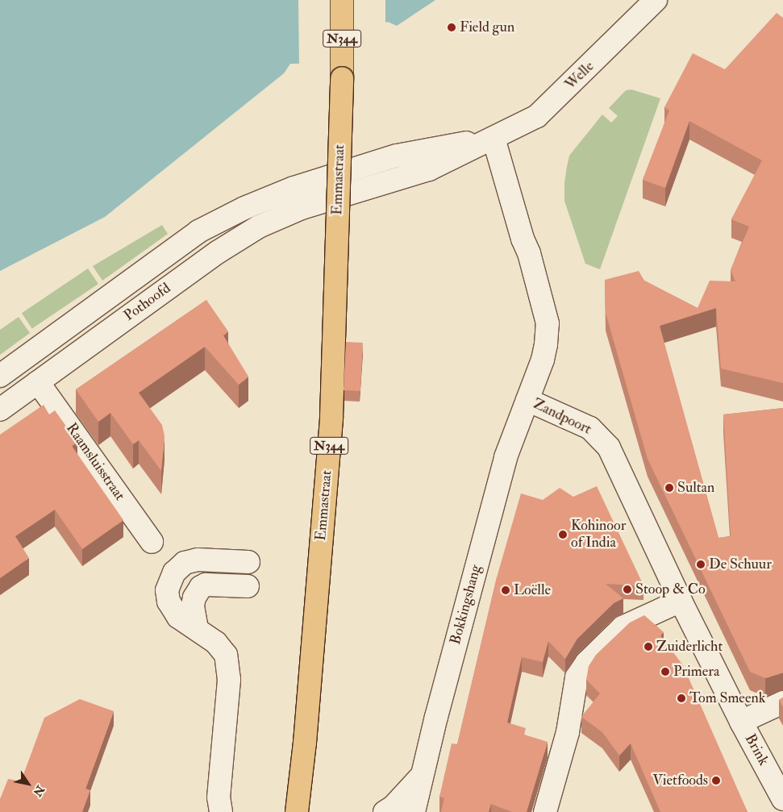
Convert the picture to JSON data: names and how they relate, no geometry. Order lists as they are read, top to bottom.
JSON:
{
  "streets": {
    "main road": ["N344", "Emmastraat"],
    "street": [
      "Welle",
      "Pothoofd",
      "Zandpoort",
      "Raamsluisstraat",
      "Bokkingshang",
      "Brink"
    ]
  },
  "crossings": [
    ["Welle", "Pothoofd"],
    ["Welle", "Zandpoort"],
    ["Pothoofd", "Raamsluisstraat"],
    ["Zandpoort", "Bokkingshang"],
    ["Zandpoort", "Brink"]
  ],
  "places": [
    "Field gun",
    "Sultan",
    "Kohinoor of India",
    "De Schuur",
    "Stoop & Co",
    "Loëlle",
    "Zuiderlicht",
    "Primera",
    "Tom Smeenk",
    "Vietfoods"
  ],
  "north": "bottom right"
}
